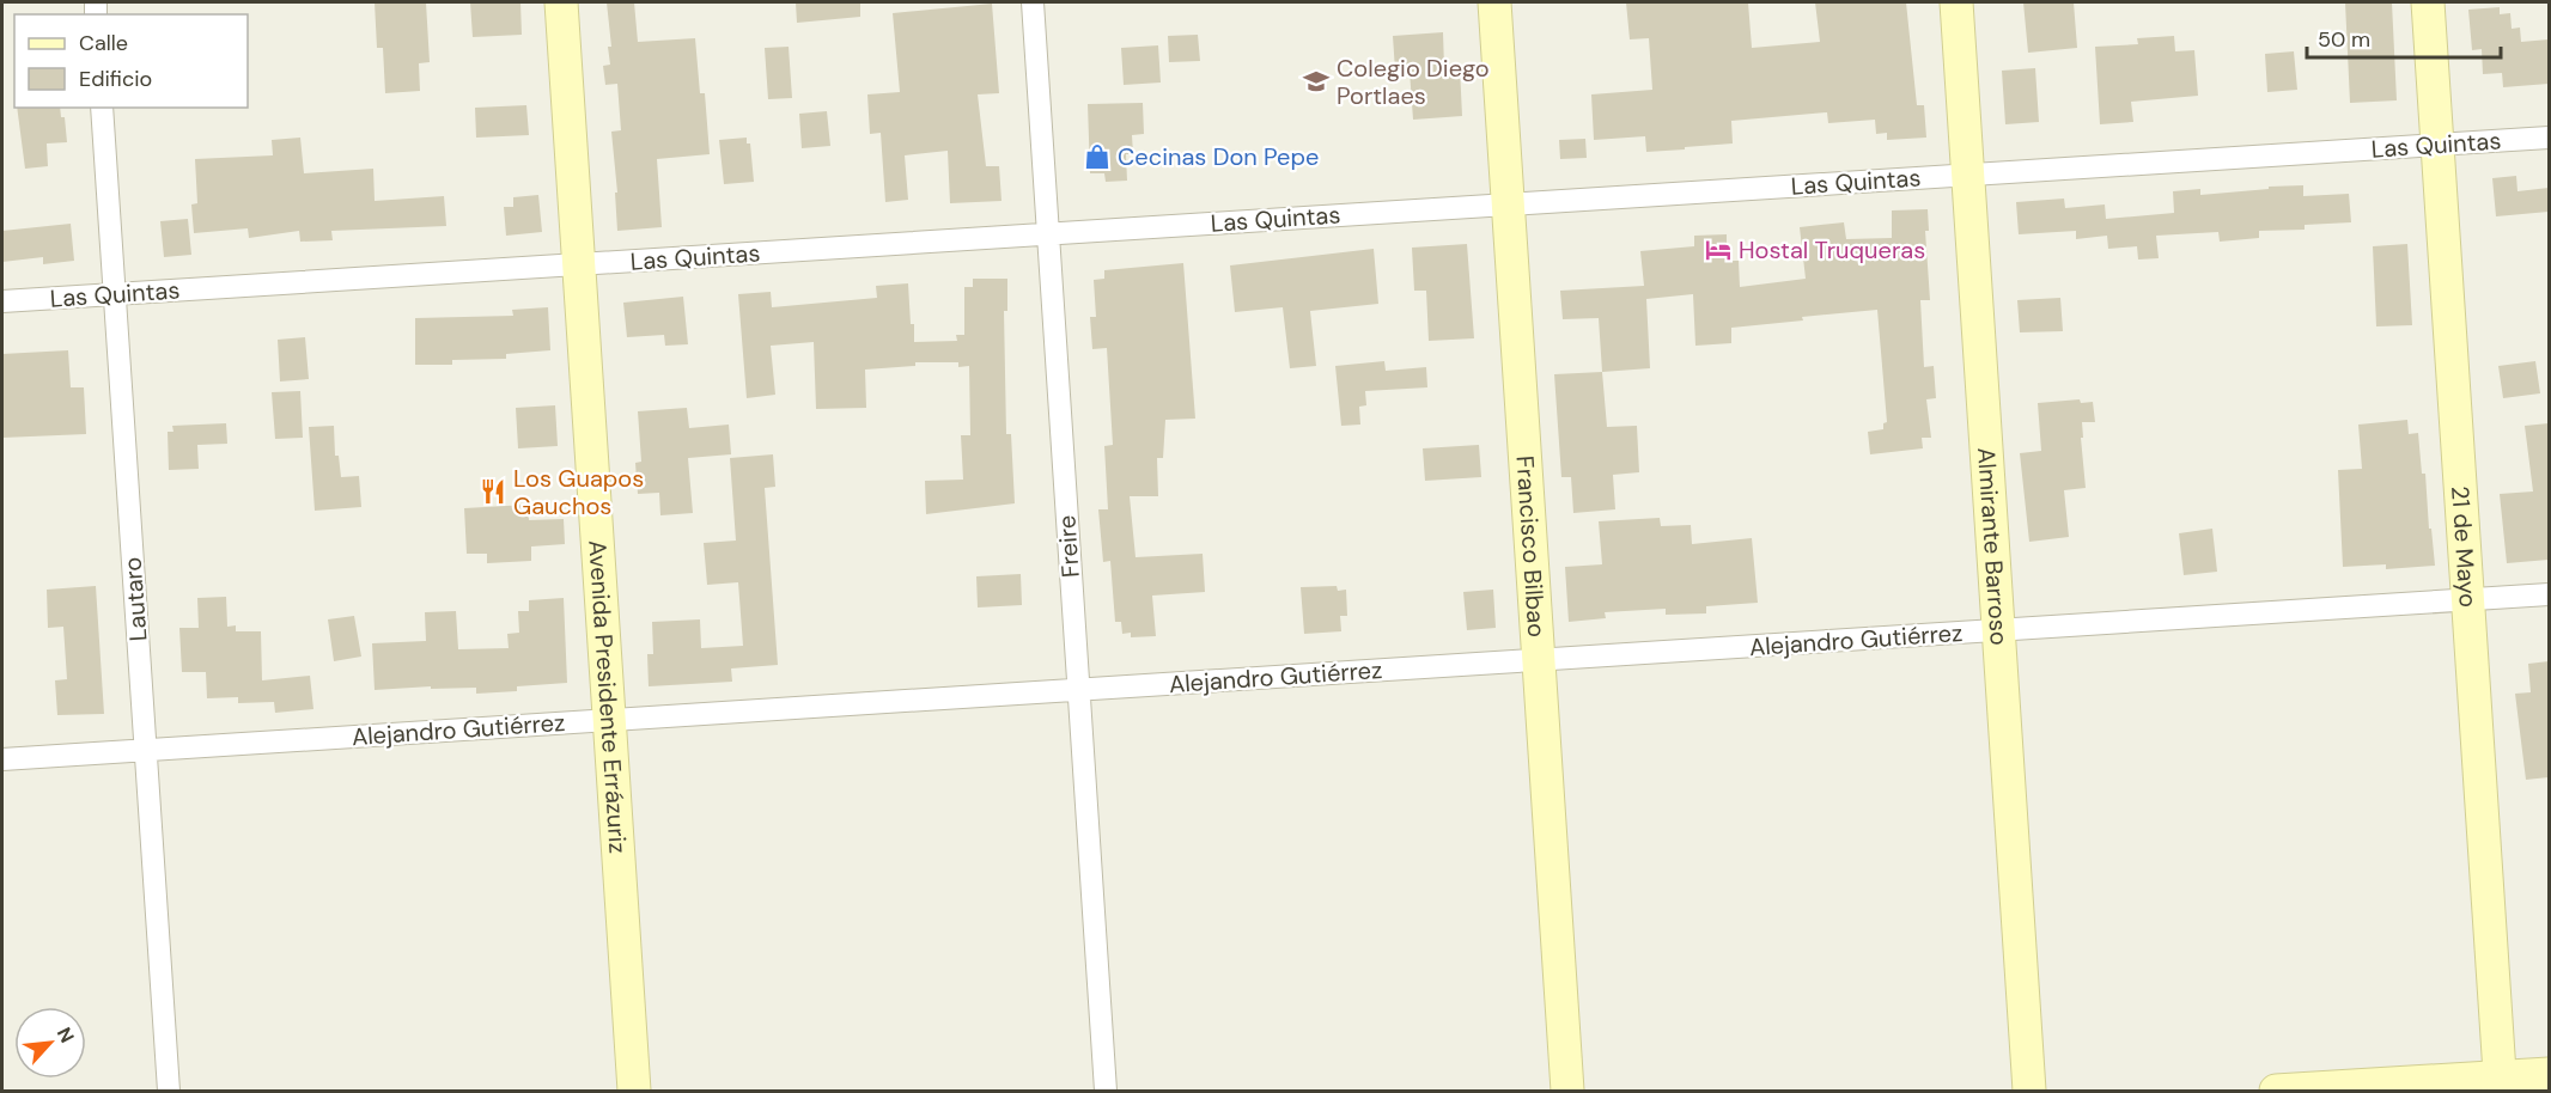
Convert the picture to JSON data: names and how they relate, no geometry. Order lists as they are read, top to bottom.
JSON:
{
  "streets": {
    "street": [
      "Las Quintas",
      "Freire",
      "Francisco Bilbao",
      "Almirante Barroso",
      "21 de Mayo",
      "Lautaro",
      "Alejandro Gutiérrez",
      "Avenida Presidente Errázuriz"
    ]
  },
  "crossings": [
    ["Las Quintas", "Freire"],
    ["Las Quintas", "Francisco Bilbao"],
    ["Las Quintas", "Almirante Barroso"],
    ["Las Quintas", "21 de Mayo"],
    ["Las Quintas", "Lautaro"],
    ["Las Quintas", "Avenida Presidente Errázuriz"],
    ["Freire", "Alejandro Gutiérrez"],
    ["Francisco Bilbao", "Alejandro Gutiérrez"],
    ["Almirante Barroso", "Alejandro Gutiérrez"],
    ["21 de Mayo", "Alejandro Gutiérrez"],
    ["Lautaro", "Alejandro Gutiérrez"],
    ["Alejandro Gutiérrez", "Avenida Presidente Errázuriz"]
  ],
  "places": {
    "school or university": ["Colegio Diego Portlaes"],
    "shop": ["Cecinas Don Pepe"],
    "hotel": ["Hostal Truqueras"],
    "restaurant": ["Los Guapos Gauchos"]
  },
  "legend": ["Calle", "Edificio"],
  "scale_bar": "50 m",
  "north": "top right"
}
